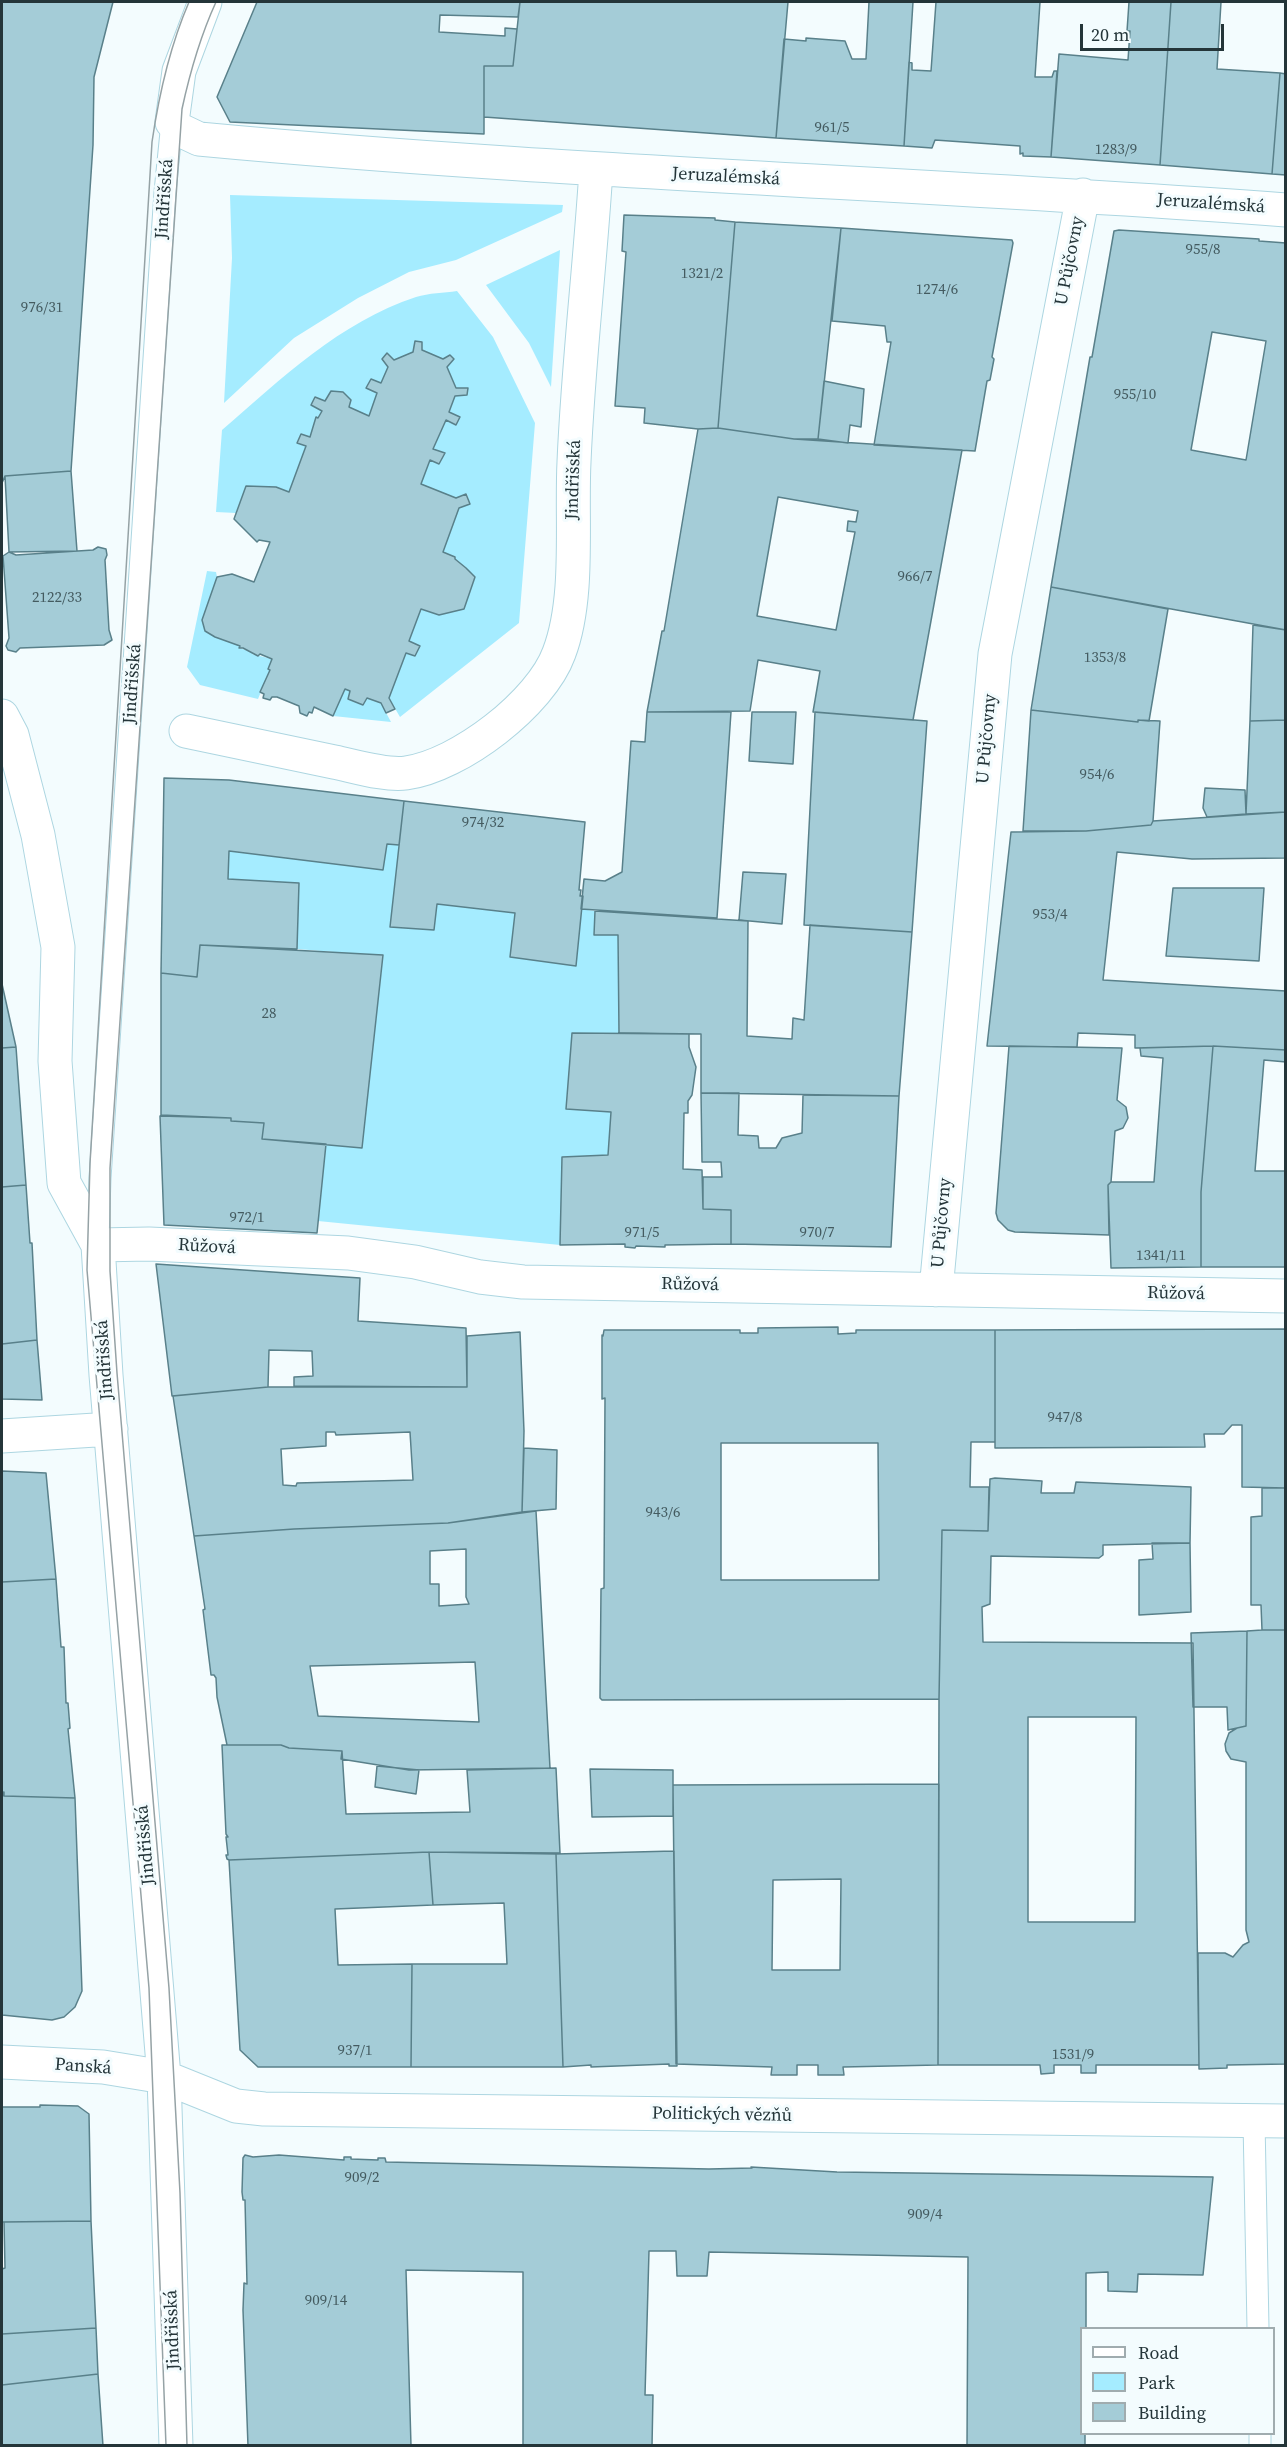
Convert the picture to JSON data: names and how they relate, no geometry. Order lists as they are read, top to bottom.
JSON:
{
  "streets": {
    "street": [
      "Jeruzalémská",
      "Jindřišská",
      "U Půjčovny",
      "Růžová",
      "Panská",
      "Politických vězňů"
    ]
  },
  "crossings": [
    ["Jeruzalémská", "Jindřišská"],
    ["Jeruzalémská", "U Půjčovny"],
    ["Jindřišská", "Růžová"],
    ["Jindřišská", "Panská"],
    ["Jindřišská", "Politických vězňů"],
    ["U Půjčovny", "Růžová"],
    ["Panská", "Politických vězňů"]
  ],
  "house_numbers": [
    "961/5",
    "1283/9",
    "955/8",
    "1321/2",
    "1274/6",
    "976/31",
    "955/10",
    "966/7",
    "2122/33",
    "1353/8",
    "954/6",
    "974/32",
    "953/4",
    "28",
    "972/1",
    "971/5",
    "970/7",
    "1341/11",
    "947/8",
    "943/6",
    "937/1",
    "1531/9",
    "909/2",
    "909/4",
    "909/14"
  ],
  "legend": ["Road", "Park", "Building"],
  "scale_bar": "20 m"
}
